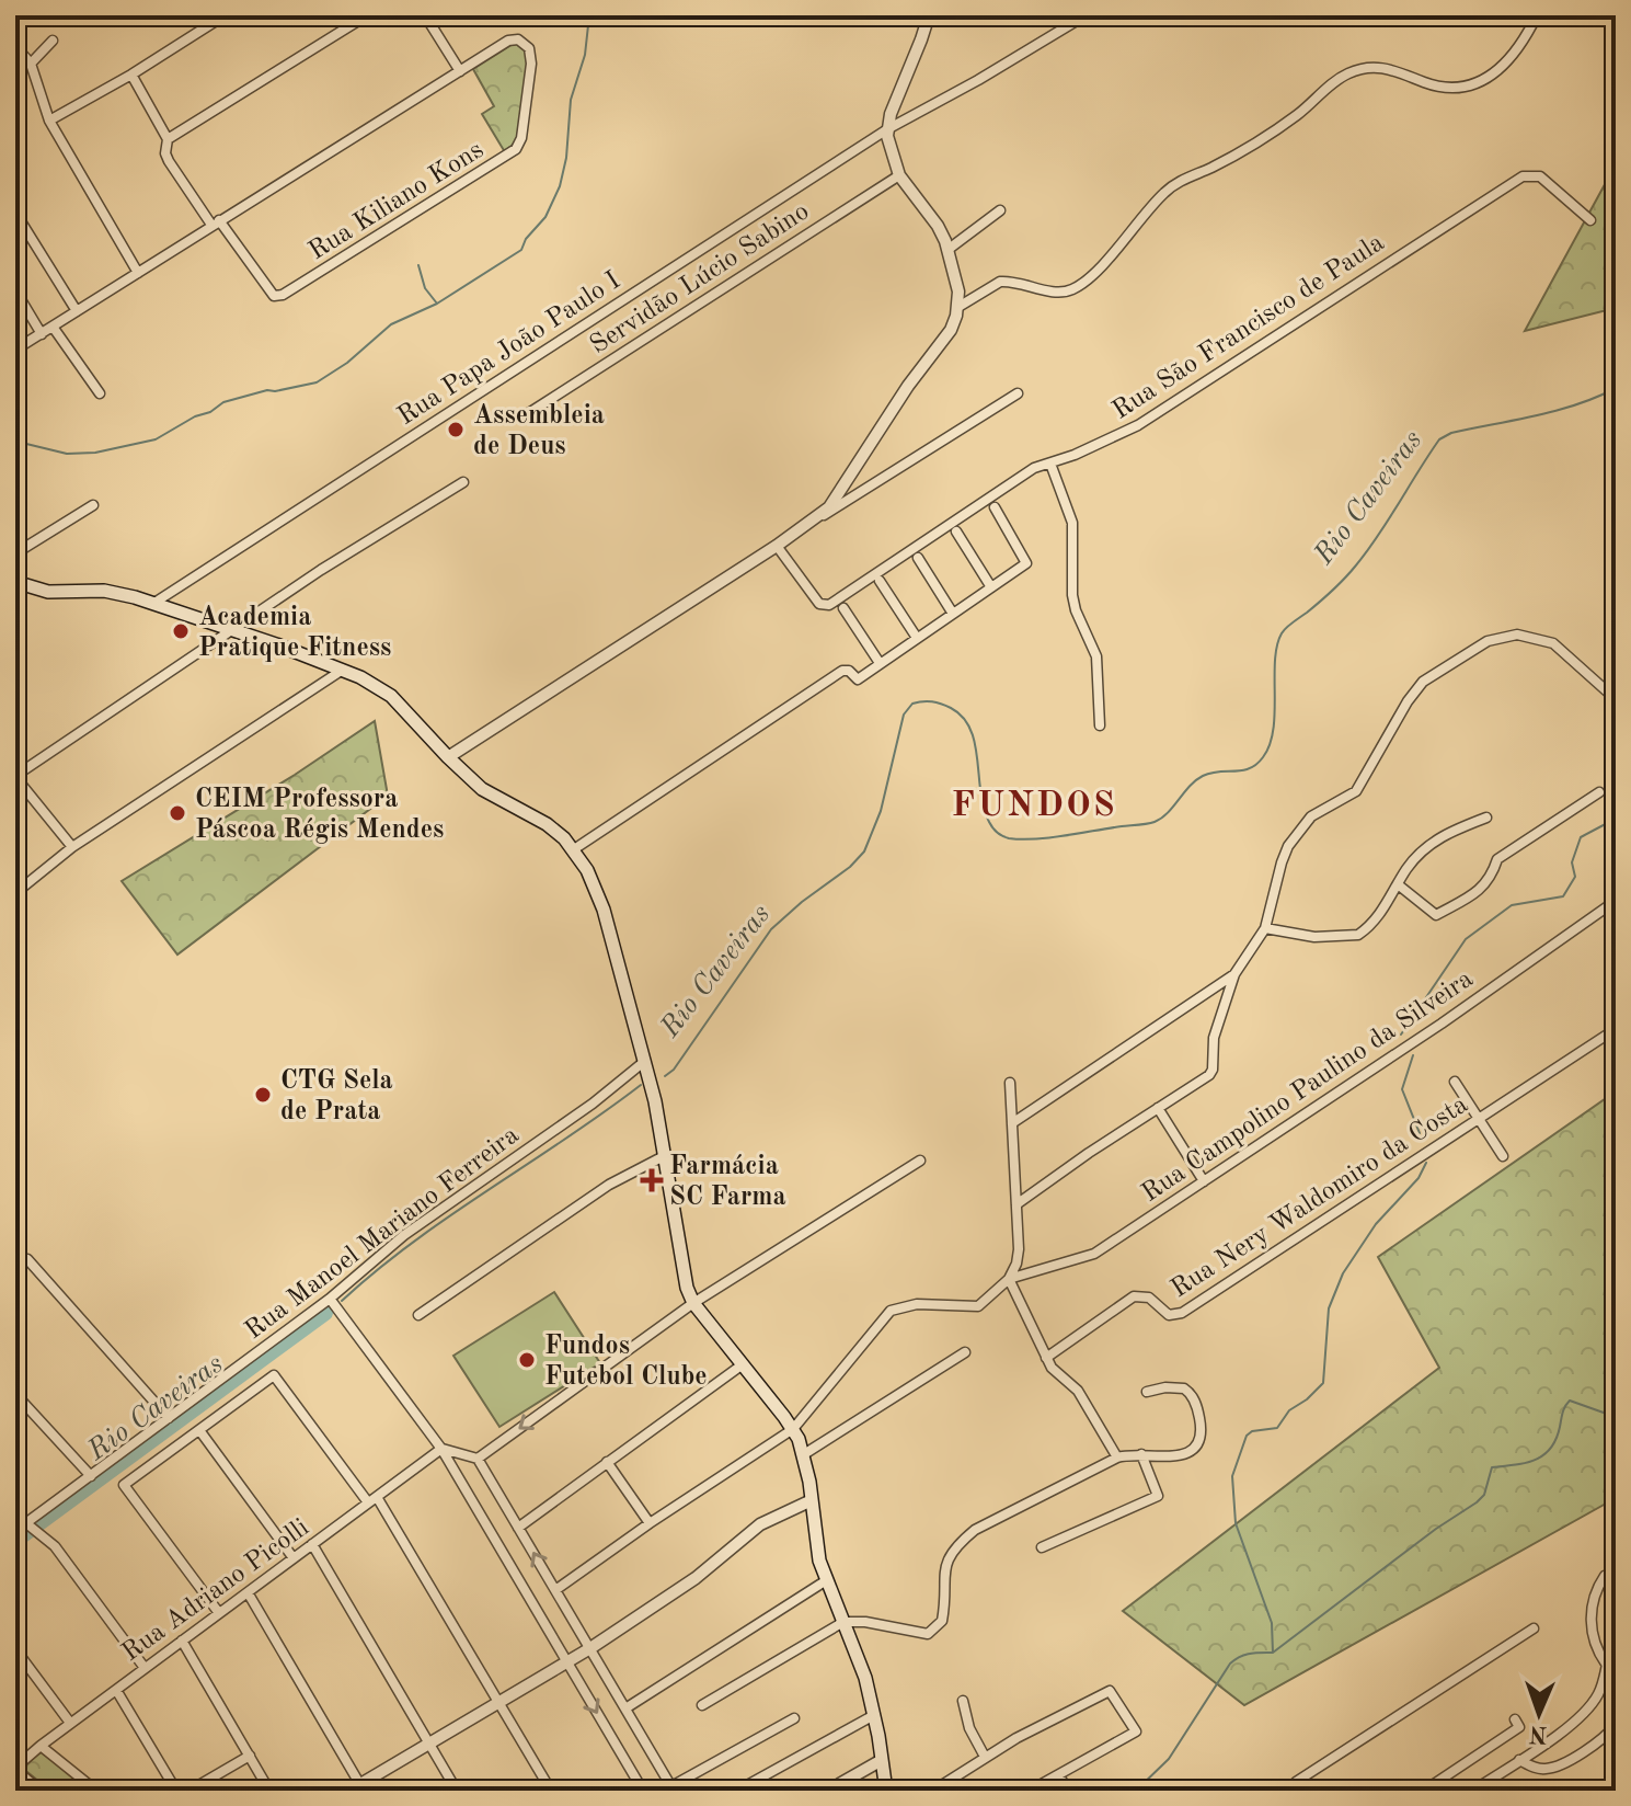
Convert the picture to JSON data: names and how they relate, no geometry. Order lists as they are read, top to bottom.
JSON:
{
  "streets": {
    "street": [
      "Rua Kiliano Kons",
      "Servidão Lúcio Sabino",
      "Rua São Francisco de Paula",
      "Rua Papa João Paulo I",
      "Rua Campolino Paulino da Silveira",
      "Rua Nery Waldomiro da Costa",
      "Rua Manoel Mariano Ferreira",
      "Rua Adriano Picolli"
    ]
  },
  "districts": ["FUNDOS"],
  "water": ["Rio Caveiras"],
  "places": {
    "other": [
      "Assembleia de Deus",
      "Academia Pratique Fitness",
      "CEIM Professora Páscoa Régis Mendes",
      "CTG Sela de Prata",
      "Fundos Futebol Clube"
    ],
    "health": ["Farmácia SC Farma"]
  },
  "north": "bottom"
}
